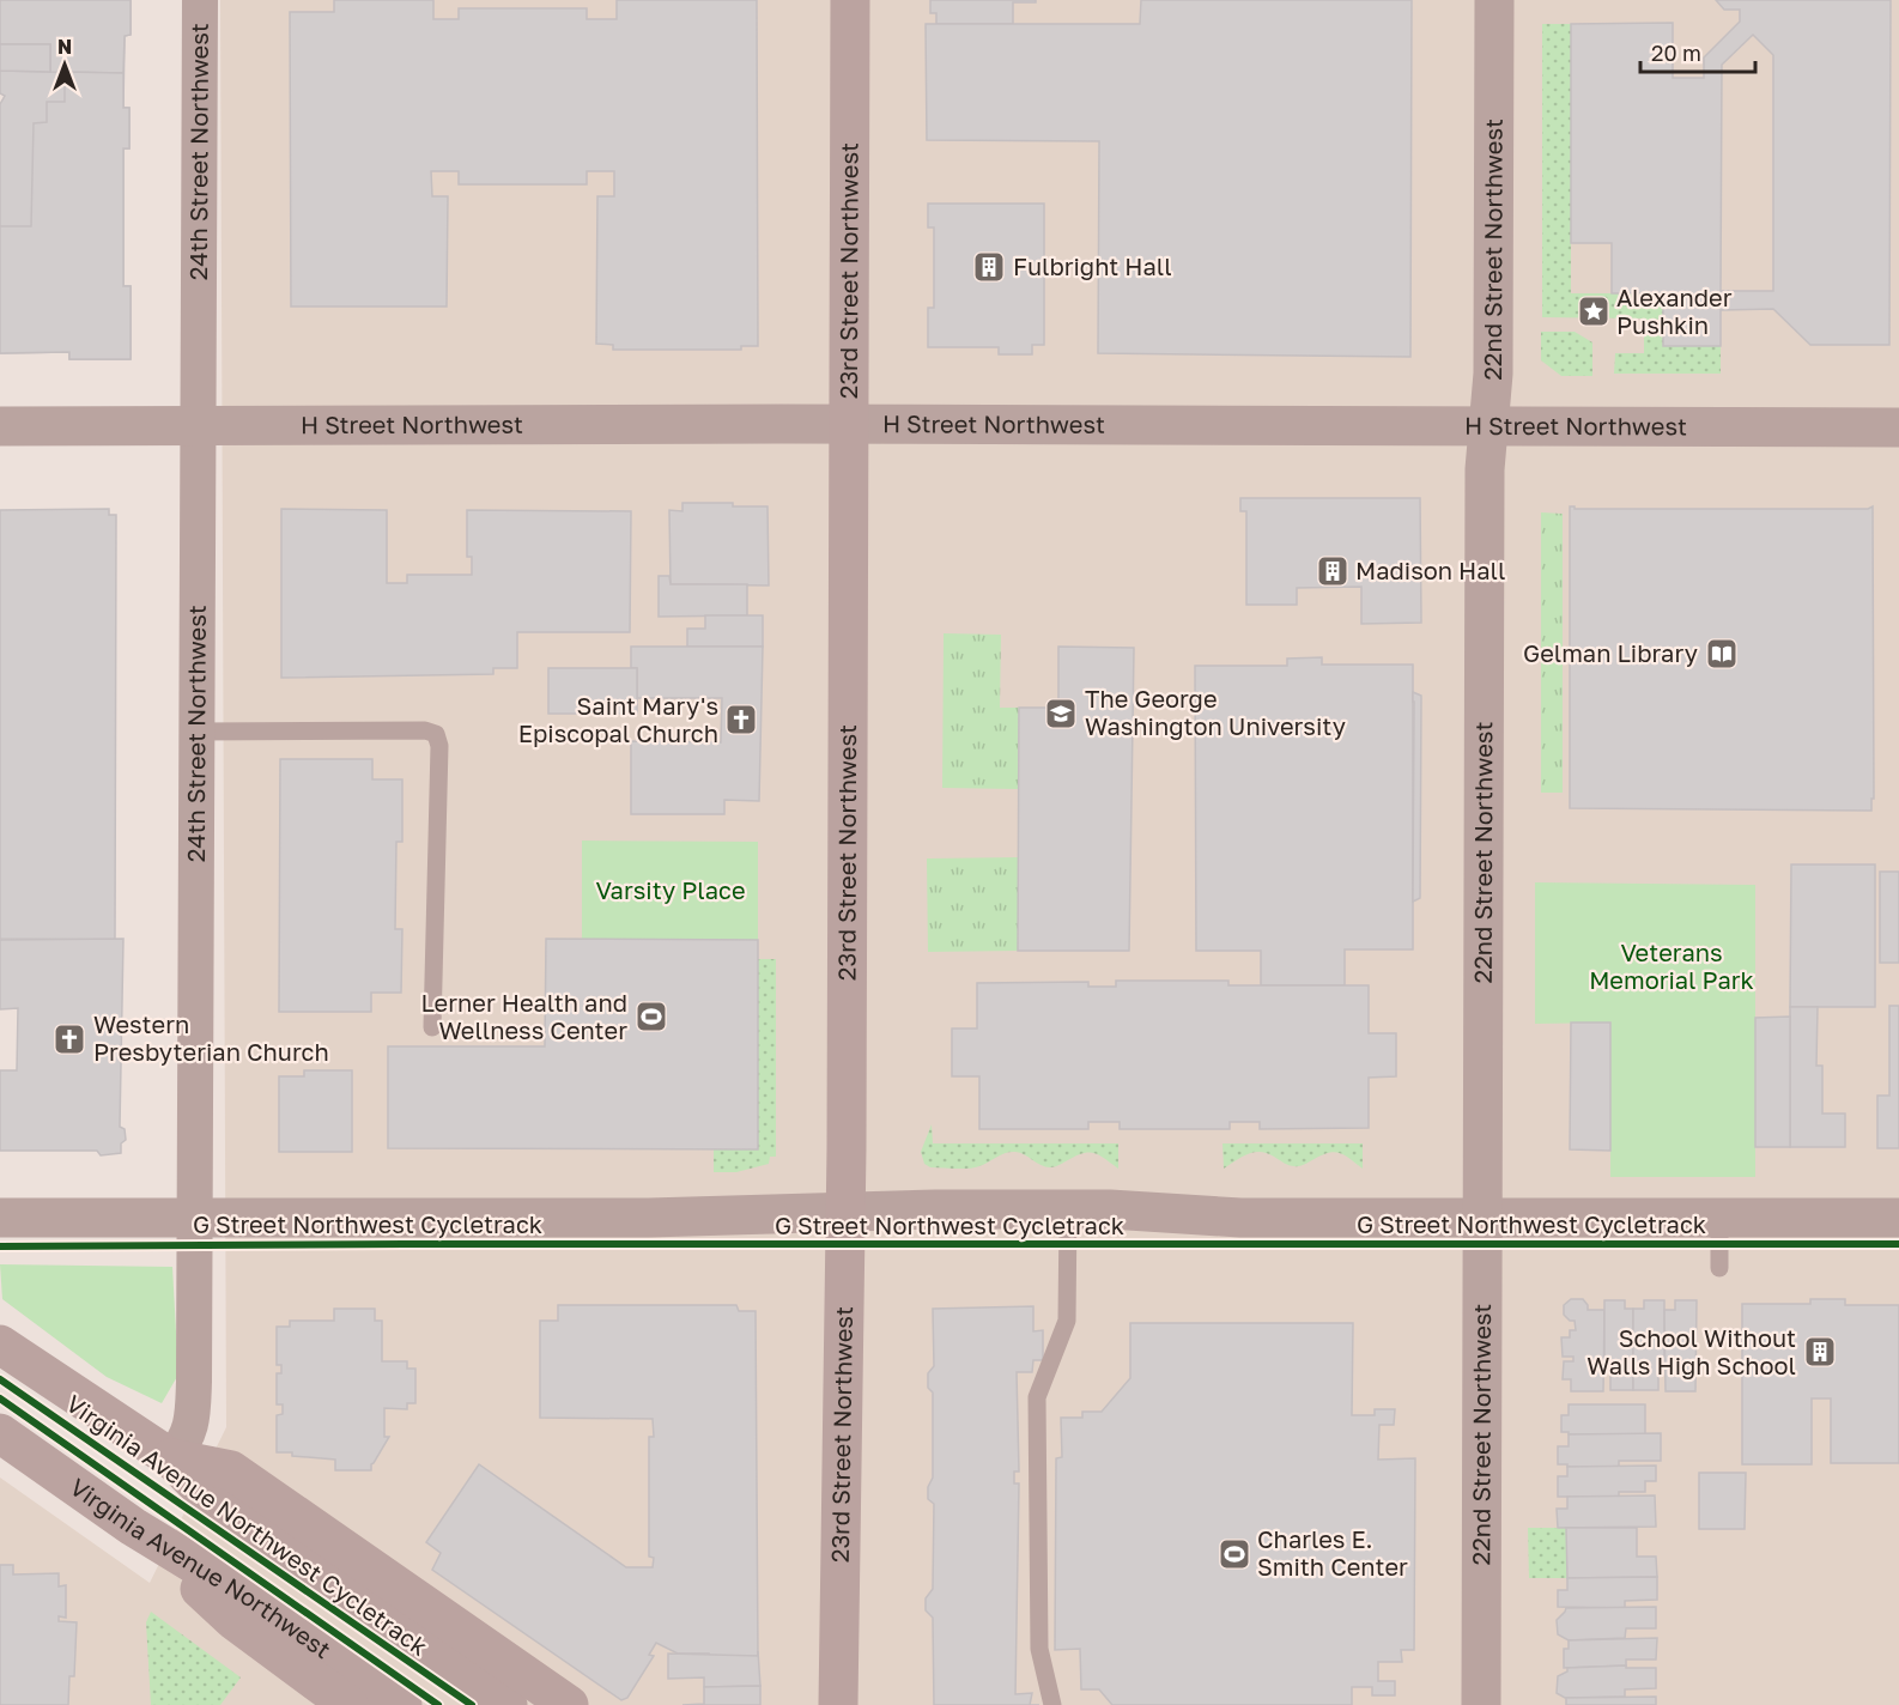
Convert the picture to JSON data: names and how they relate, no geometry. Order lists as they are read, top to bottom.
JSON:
{
  "streets": {
    "main road": ["23rd Street Northwest", "Virginia Avenue Northwest"],
    "street": ["24th Street Northwest", "22nd Street Northwest", "H Street Northwest"],
    "cycle path": ["G Street Northwest Cycletrack", "Virginia Avenue Northwest Cycletrack"]
  },
  "crossings": [
    ["24th Street Northwest", "H Street Northwest"],
    ["22nd Street Northwest", "H Street Northwest"],
    ["23rd Street Northwest", "H Street Northwest"]
  ],
  "parks": ["Varsity Place", "Veterans Memorial Park"],
  "places": {
    "building": ["Fulbright Hall", "Madison Hall", "School Without Walls High School"],
    "place": ["Alexander Pushkin"],
    "library": ["Gelman Library"],
    "school or university": ["The George Washington University"],
    "church": ["Saint Mary's Episcopal Church", "Western Presbyterian Church"],
    "sports": ["Lerner Health and Wellness Center", "Charles E. Smith Center"]
  },
  "scale_bar": "20 m",
  "north": "top"
}
